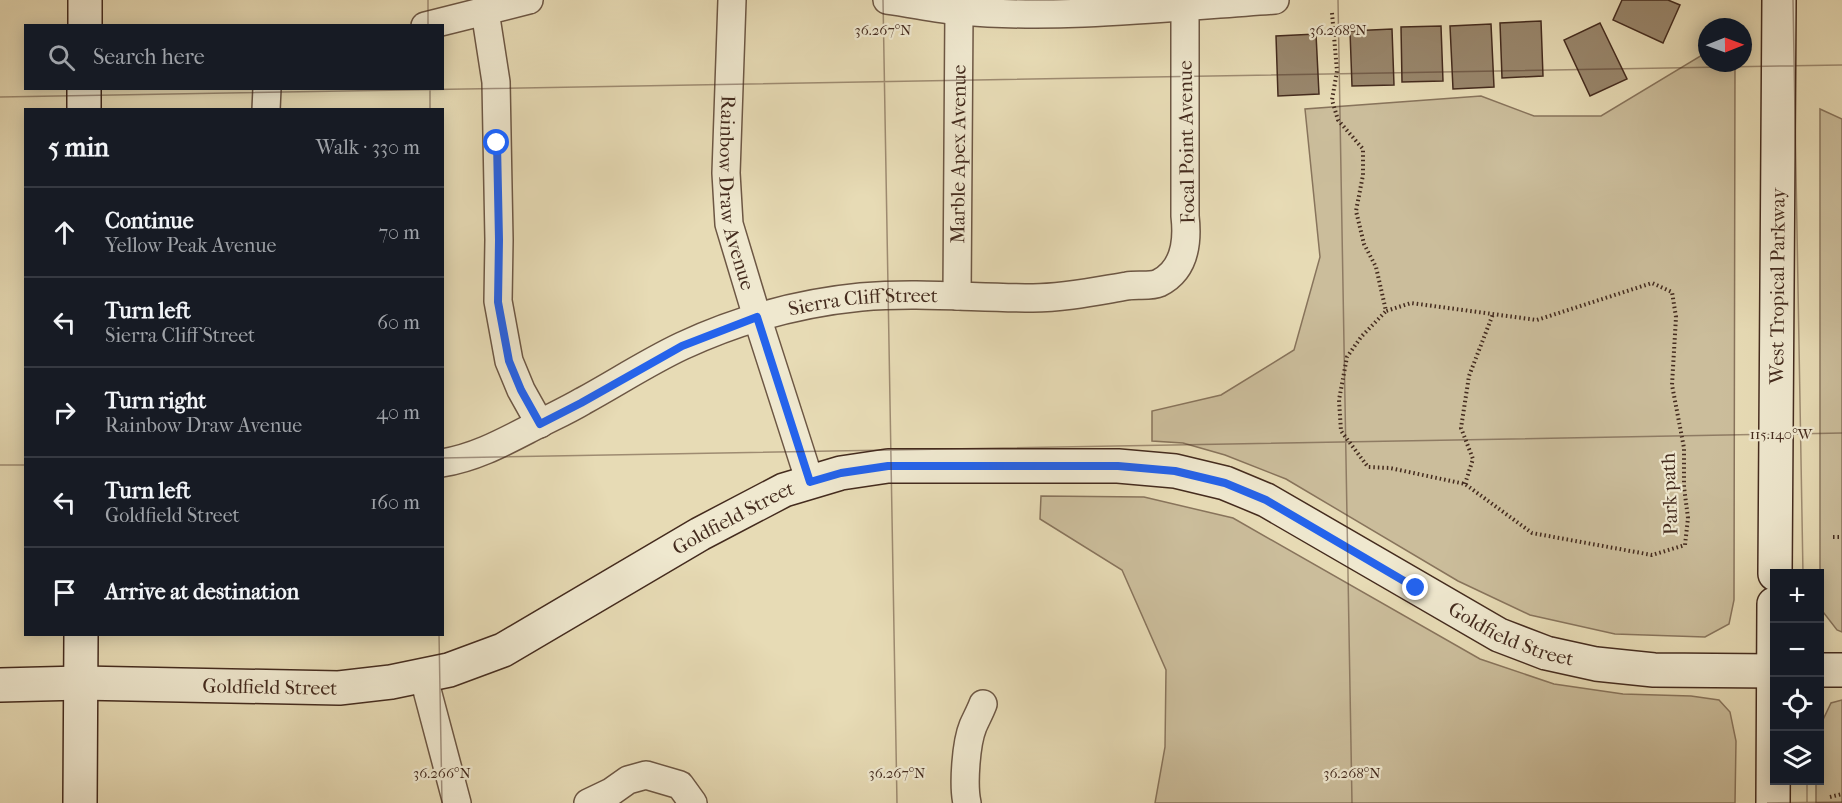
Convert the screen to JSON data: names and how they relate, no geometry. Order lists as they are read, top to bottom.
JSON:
{
  "streets": {
    "street": [
      "Focal Point Avenue",
      "Marble Apex Avenue",
      "Rainbow Draw Avenue",
      "West Tropical Parkway",
      "Sierra Cliff Street",
      "Goldfield Street"
    ],
    "path": ["Park path"]
  },
  "crossings": [
    ["Focal Point Avenue", "Sierra Cliff Street"],
    ["Marble Apex Avenue", "Sierra Cliff Street"],
    ["Rainbow Draw Avenue", "Sierra Cliff Street"],
    ["Rainbow Draw Avenue", "Goldfield Street"]
  ],
  "north": "right",
  "page": {
    "search": "Search here",
    "heading": ["5 min", "Walk · 330 m"],
    "list": [
      ["Continue", "Yellow Peak Avenue", "70 m"],
      ["Turn left", "Sierra Cliff Street", "60 m"],
      ["Turn right", "Rainbow Draw Avenue", "40 m"],
      ["Turn left", "Goldfield Street", "160 m"],
      "Arrive at destination"
    ],
    "map_buttons": ["+", "−"]
  },
  "coordinates": [
    "36.267°N",
    "36.268°N",
    "115.140°W",
    "36.266°N"
  ]
}
